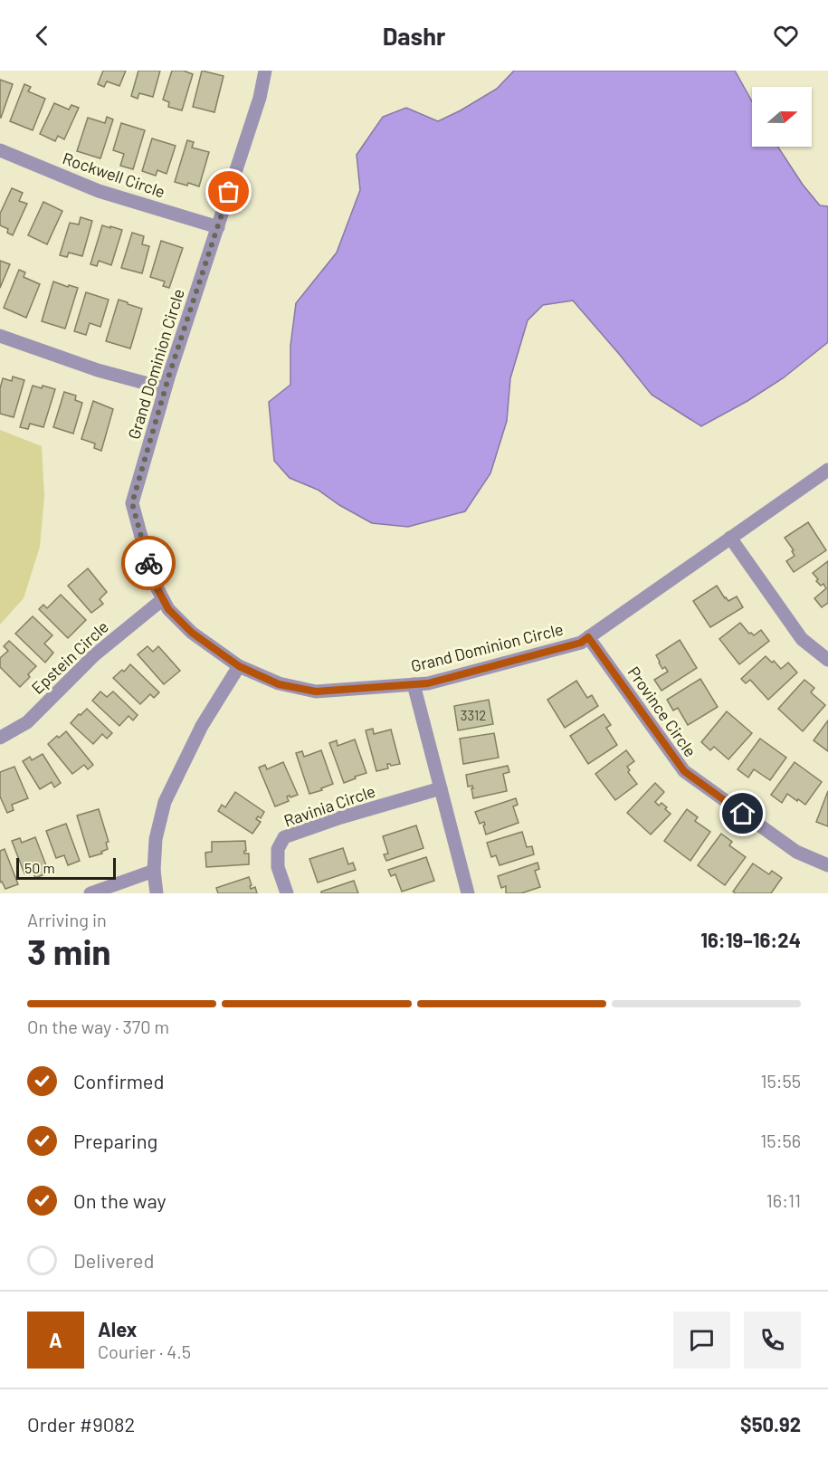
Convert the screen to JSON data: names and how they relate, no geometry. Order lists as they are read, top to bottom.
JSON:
{
  "streets": {
    "street": [
      "Rockwell Circle",
      "Grand Dominion Circle",
      "Epstein Circle",
      "Province Circle",
      "Ravinia Circle"
    ]
  },
  "crossings": [
    ["Rockwell Circle", "Grand Dominion Circle"],
    ["Grand Dominion Circle", "Epstein Circle"],
    ["Grand Dominion Circle", "Province Circle"]
  ],
  "house_numbers": ["3312"],
  "scale_bar": "50 m",
  "north": "right",
  "page": {
    "header": "Dashr",
    "scale": "50 m",
    "heading": ["3 min", "Arriving in", "16:19–16:24"],
    "panel": [
      "Alex",
      "Courier · 4.5",
      "Order #9082",
      "$50.92"
    ],
    "bar": "On the way · 370 m",
    "list": [
      ["Confirmed", "15:55"],
      ["Preparing", "15:56"],
      ["On the way", "16:11"],
      "Delivered"
    ],
    "round": "A"
  }
}
